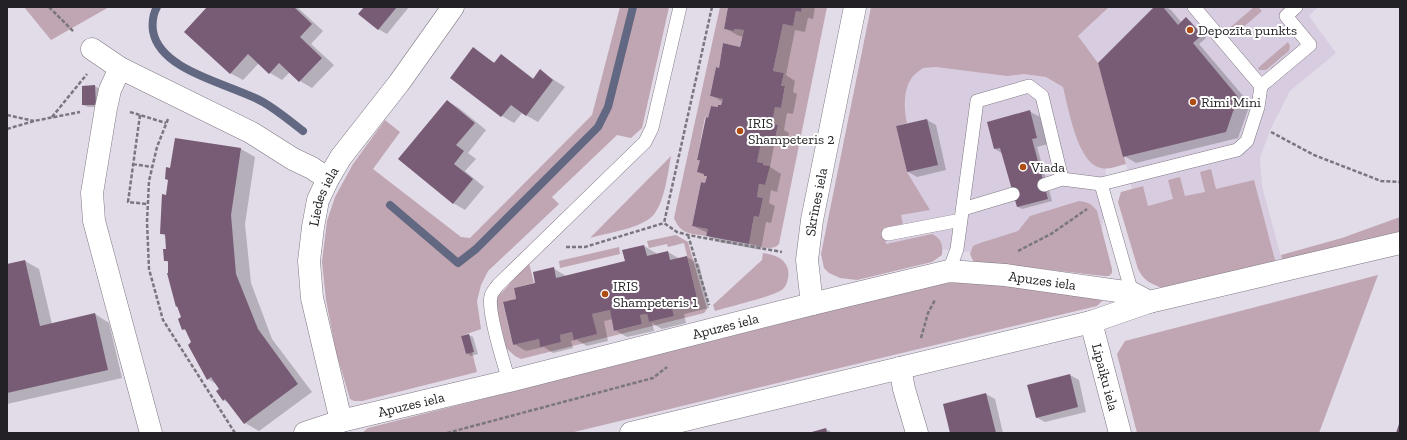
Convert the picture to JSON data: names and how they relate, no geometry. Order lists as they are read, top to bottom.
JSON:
{
  "streets": {
    "street": [
      "Liedes iela",
      "Skrīnes iela",
      "Apuzes iela",
      "Lipaiķu iela"
    ]
  },
  "crossings": [
    ["Liedes iela", "Apuzes iela"],
    ["Skrīnes iela", "Apuzes iela"],
    ["Apuzes iela", "Lipaiķu iela"]
  ],
  "places": [
    "Depozīta punkts",
    "Rimi Mini",
    "IRIS Shampeteris 2",
    "Viada",
    "IRIS Shampeteris 1"
  ]
}
